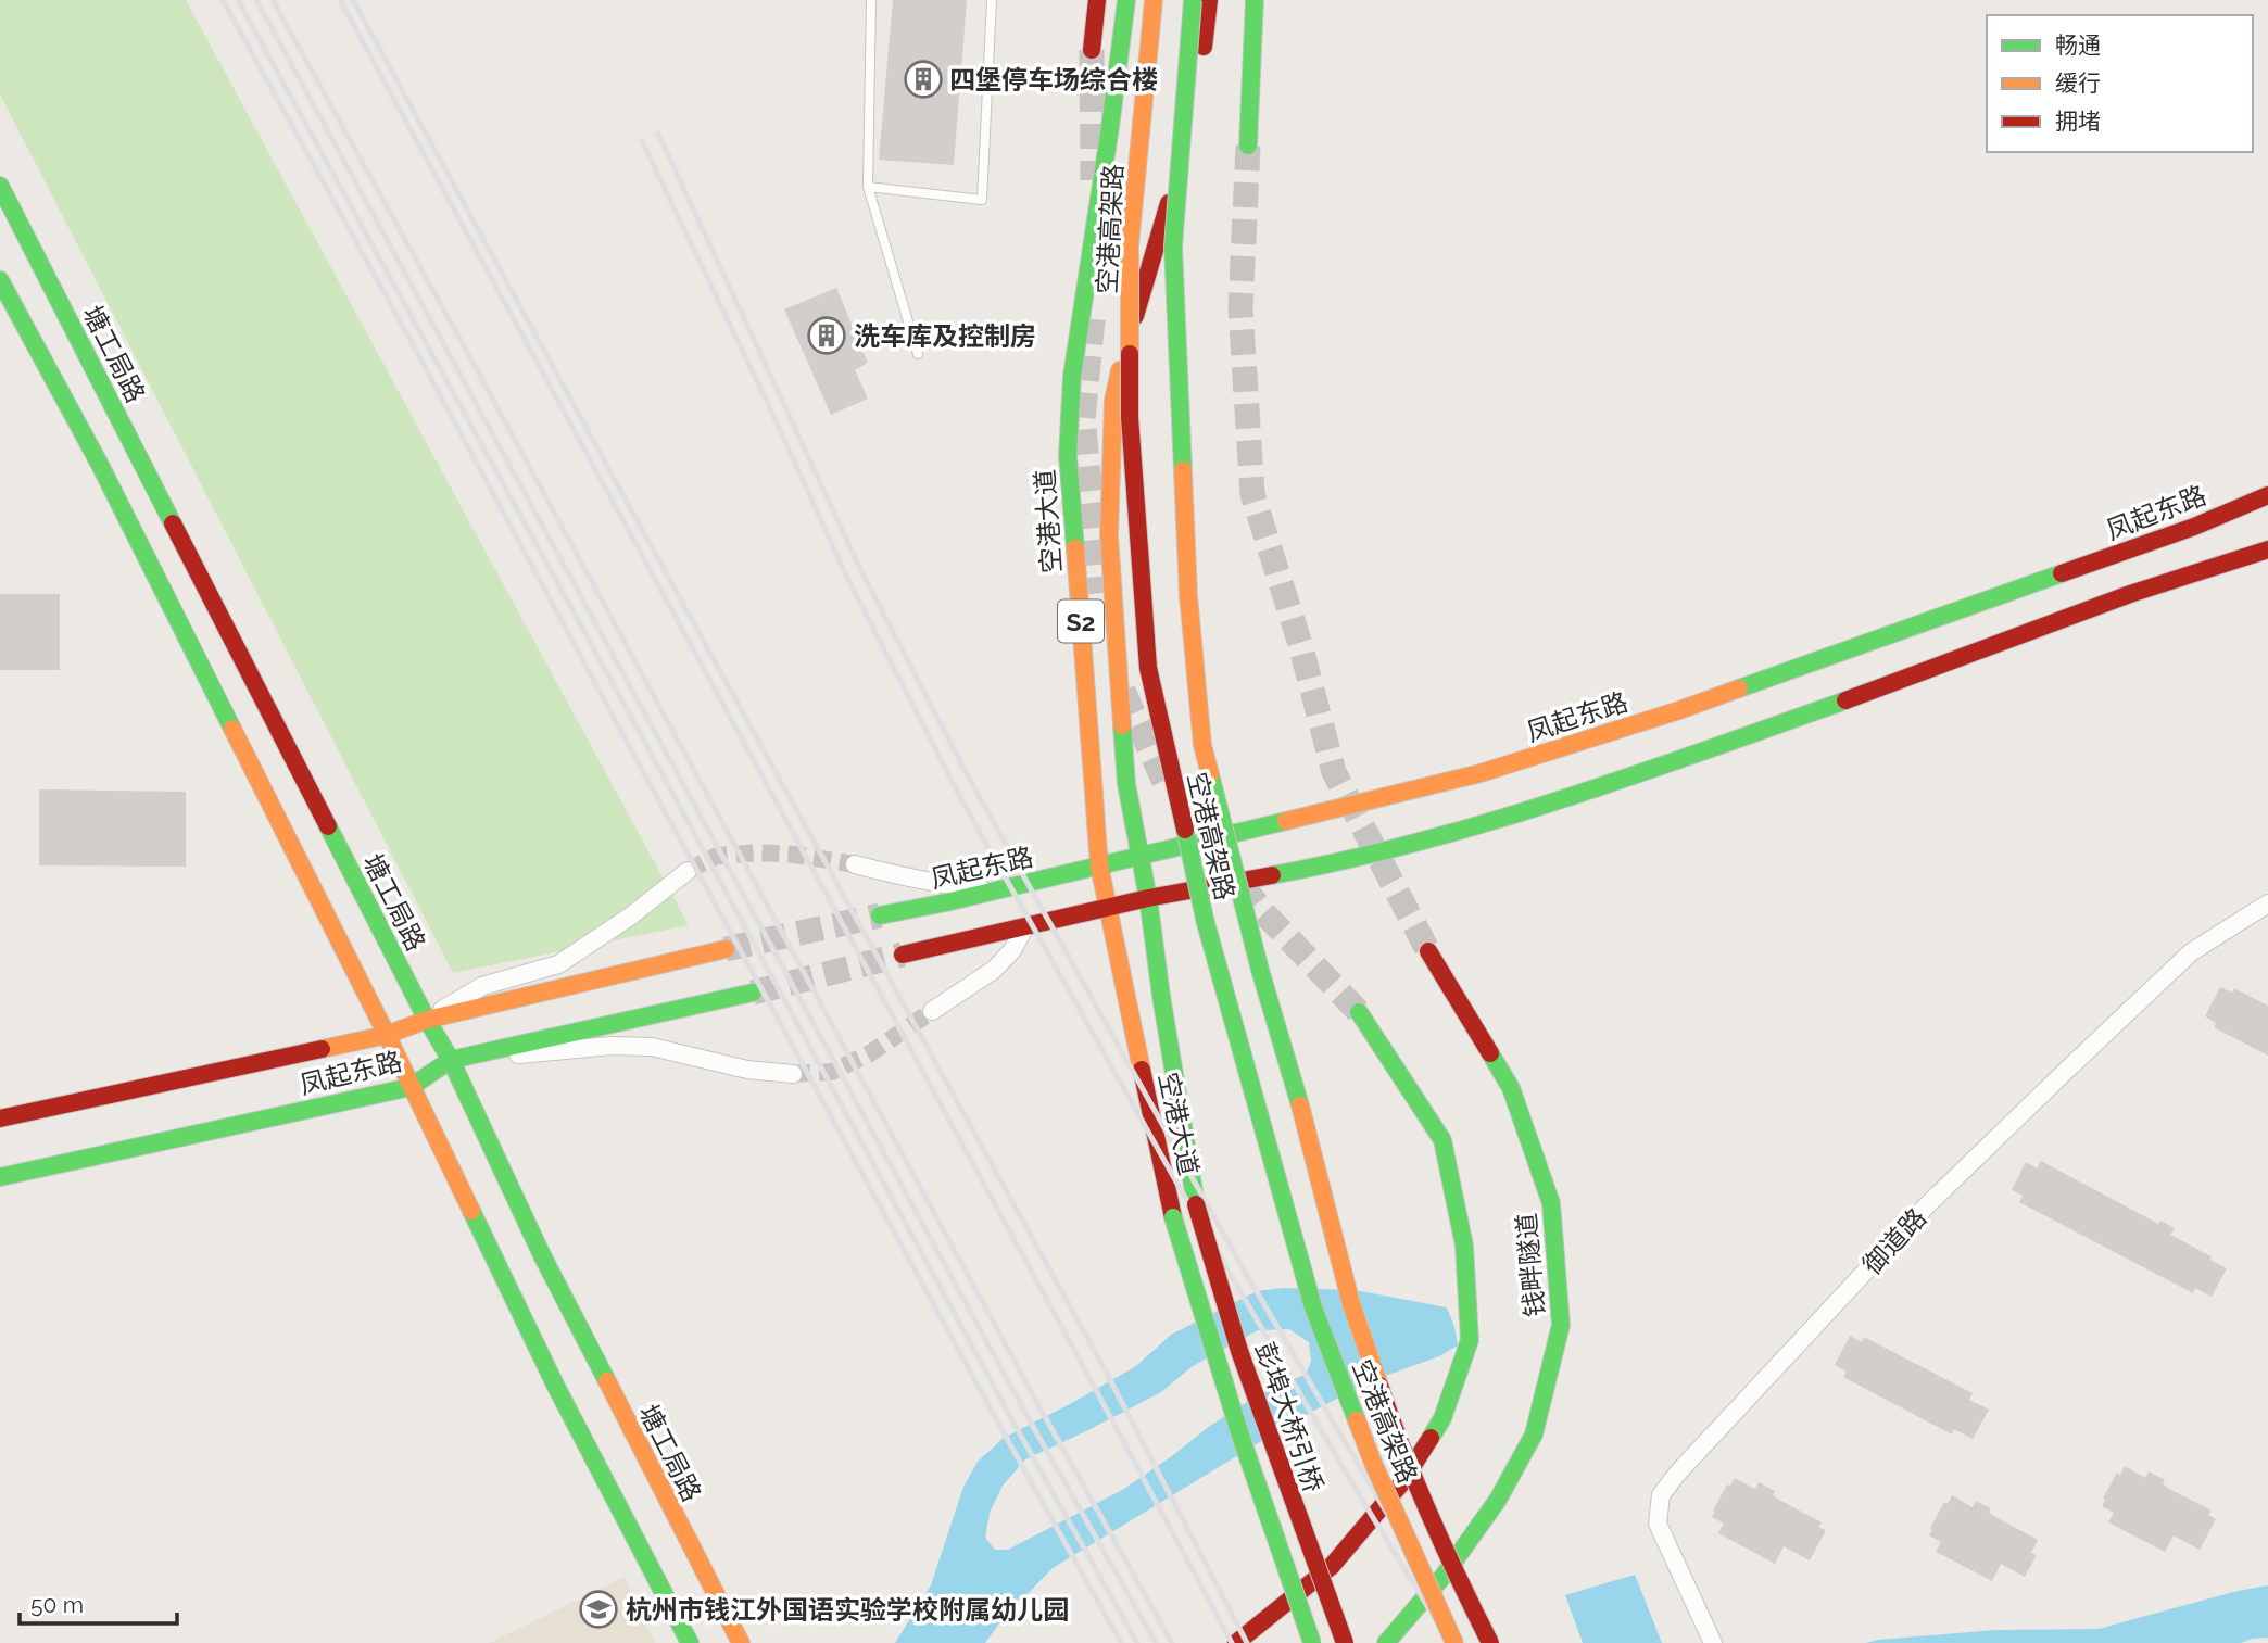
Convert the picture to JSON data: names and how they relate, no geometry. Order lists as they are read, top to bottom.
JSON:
{
  "streets": {
    "main road": [
      "空港高架路",
      "塘工局路",
      "凤起东路",
      "空港大道",
      "S2",
      "钱畔隧道",
      "彭埠大桥引桥"
    ],
    "street": ["御道路"]
  },
  "crossings": [
    ["塘工局路", "凤起东路"],
    ["凤起东路", "空港大道"],
    ["空港大道", "彭埠大桥引桥"]
  ],
  "places": {
    "building": ["四堡停车场综合楼", "洗车库及控制房"],
    "school or university": ["杭州市钱江外国语实验学校附属幼儿园"]
  },
  "legend": ["畅通", "缓行", "拥堵"],
  "scale_bar": "50 m"
}
